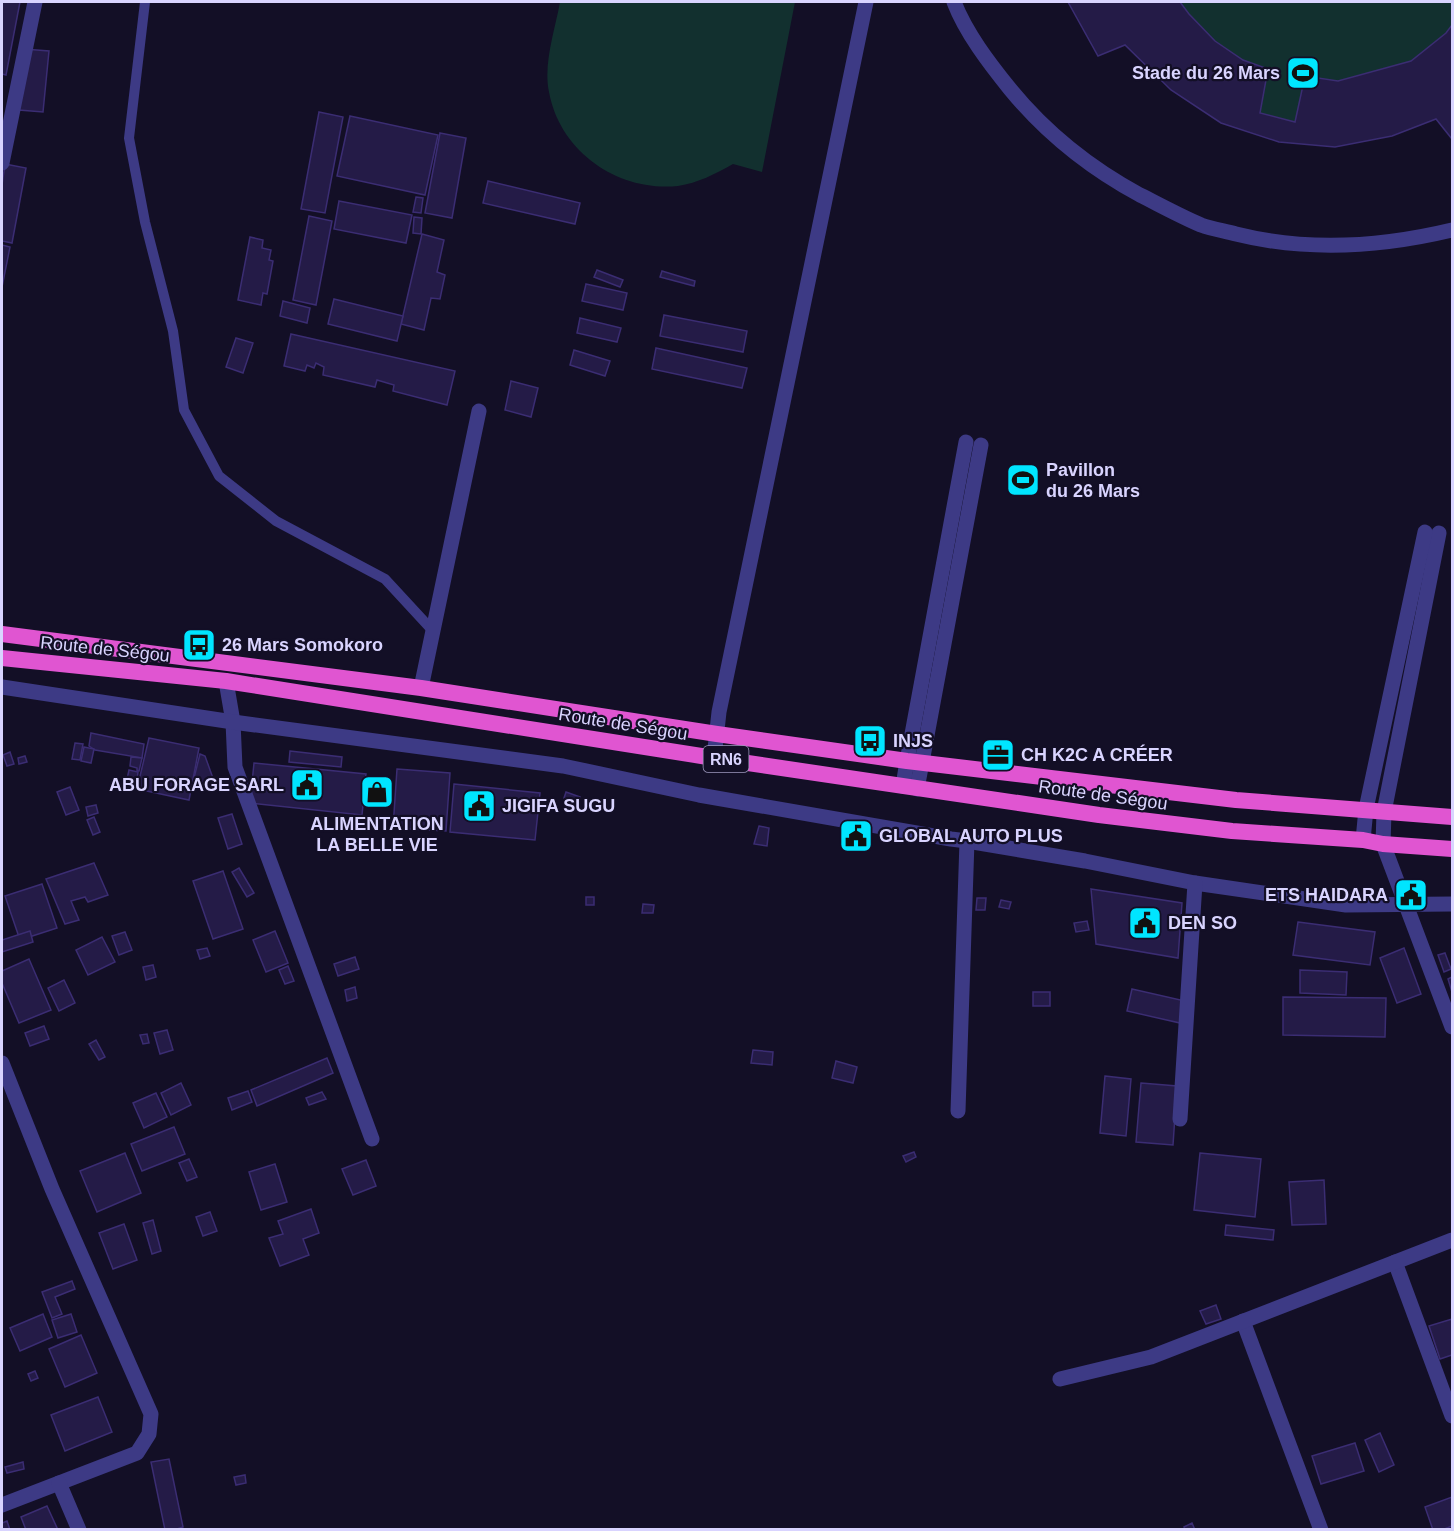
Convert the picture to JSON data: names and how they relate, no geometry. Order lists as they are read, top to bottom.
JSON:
{
  "streets": {
    "highway": ["Route de Ségou", "RN6"]
  },
  "places": {
    "sports": ["Stade du 26 Mars", "Pavillon du 26 Mars"],
    "bus stop": ["26 Mars Somokoro", "INJS"],
    "office": ["CH K2C A CRÉER"],
    "public building": [
      "ABU FORAGE SARL",
      "JIGIFA SUGU",
      "GLOBAL AUTO PLUS",
      "ETS HAIDARA",
      "DEN SO"
    ],
    "shop": ["ALIMENTATION LA BELLE VIE"]
  }
}
